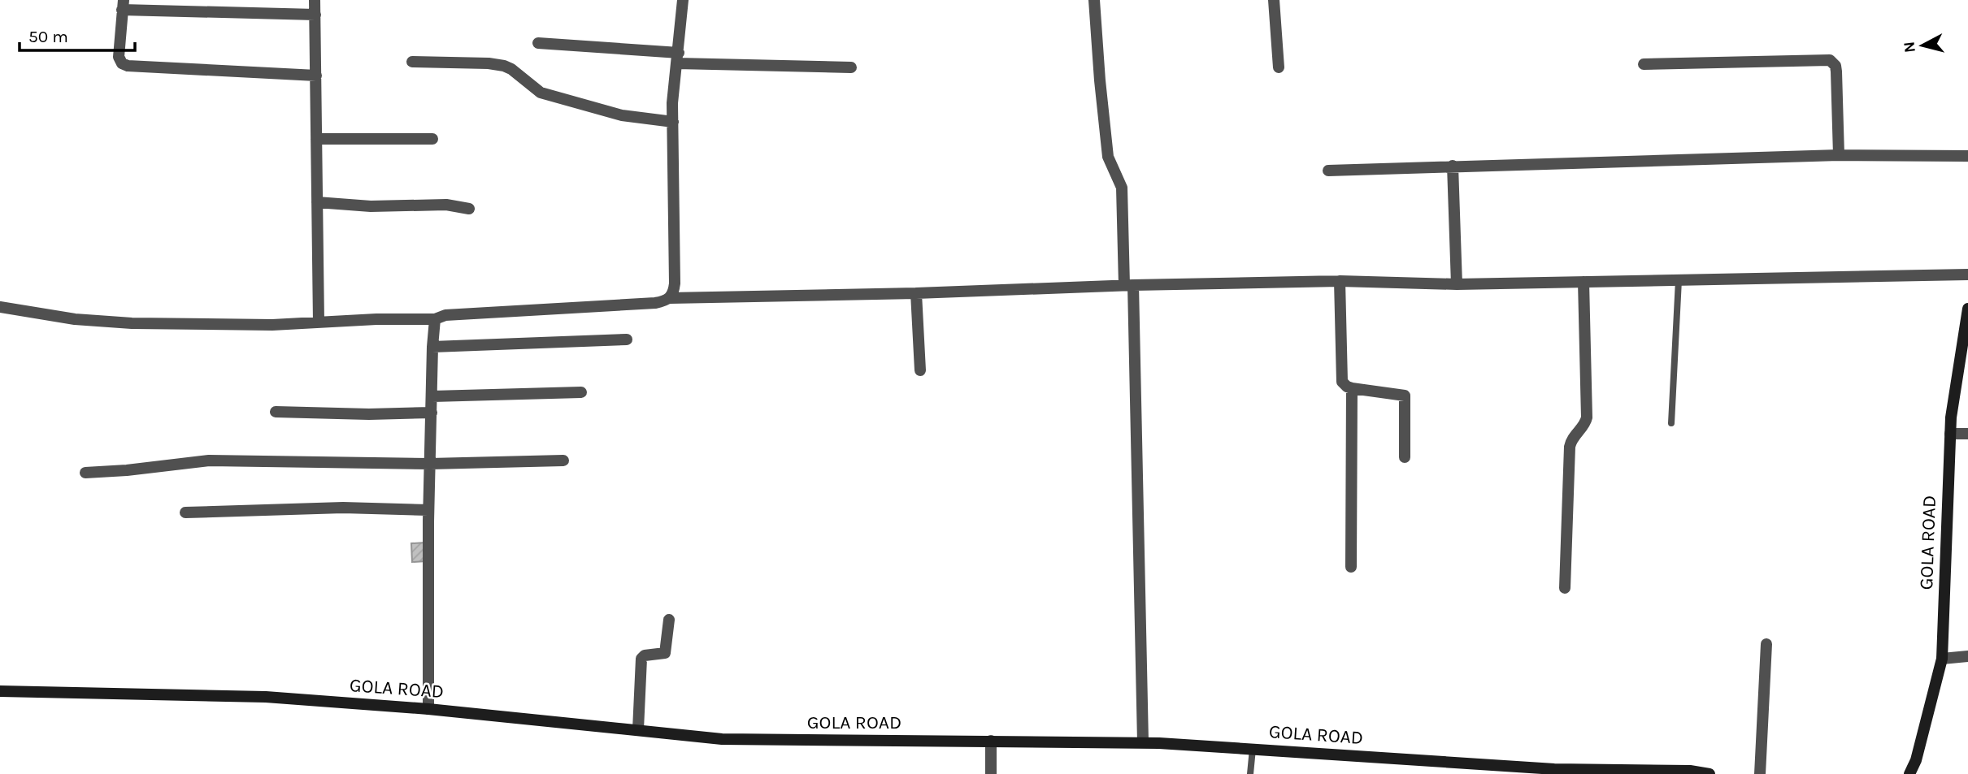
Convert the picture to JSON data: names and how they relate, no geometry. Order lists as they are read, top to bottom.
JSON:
{
  "streets": {
    "street": ["GOLA ROAD"]
  },
  "scale_bar": "50 m",
  "north": "left"
}
